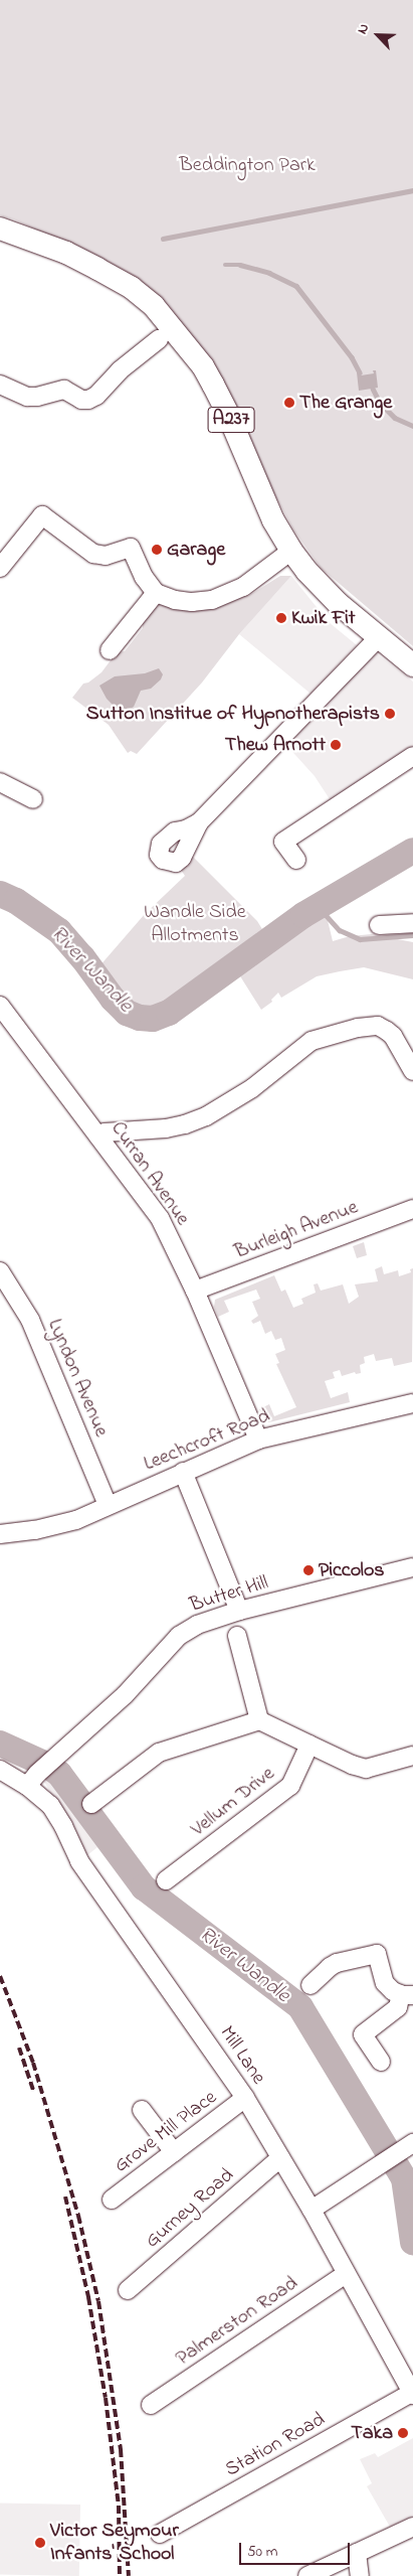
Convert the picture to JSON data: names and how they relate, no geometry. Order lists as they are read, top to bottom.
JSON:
{
  "streets": {
    "main road": ["A237"],
    "street": [
      "Curran Avenue",
      "Burleigh Avenue",
      "Lyndon Avenue",
      "Leechcroft Road",
      "Butter Hill",
      "Vellum Drive",
      "Mill Lane",
      "Grove Mill Place",
      "Gurney Road",
      "Palmerston Road",
      "Station Road"
    ]
  },
  "crossings": [
    ["Curran Avenue", "Burleigh Avenue"],
    ["Curran Avenue", "Leechcroft Road"],
    ["Lyndon Avenue", "Leechcroft Road"],
    ["Butter Hill", "Mill Lane"],
    ["Mill Lane", "Grove Mill Place"],
    ["Mill Lane", "Gurney Road"],
    ["Mill Lane", "Palmerston Road"],
    ["Mill Lane", "Station Road"]
  ],
  "water": ["River Wandle"],
  "parks": ["Beddington Park", "Wandle Side Allotments"],
  "places": [
    "The Grange",
    "Garage",
    "Kwik Fit",
    "Sutton Institue of Hypnotherapists",
    "Thew Arnott",
    "Piccolos",
    "Taka",
    "Victor Seymour Infants' School"
  ],
  "scale_bar": "50 m",
  "north": "top left"
}
